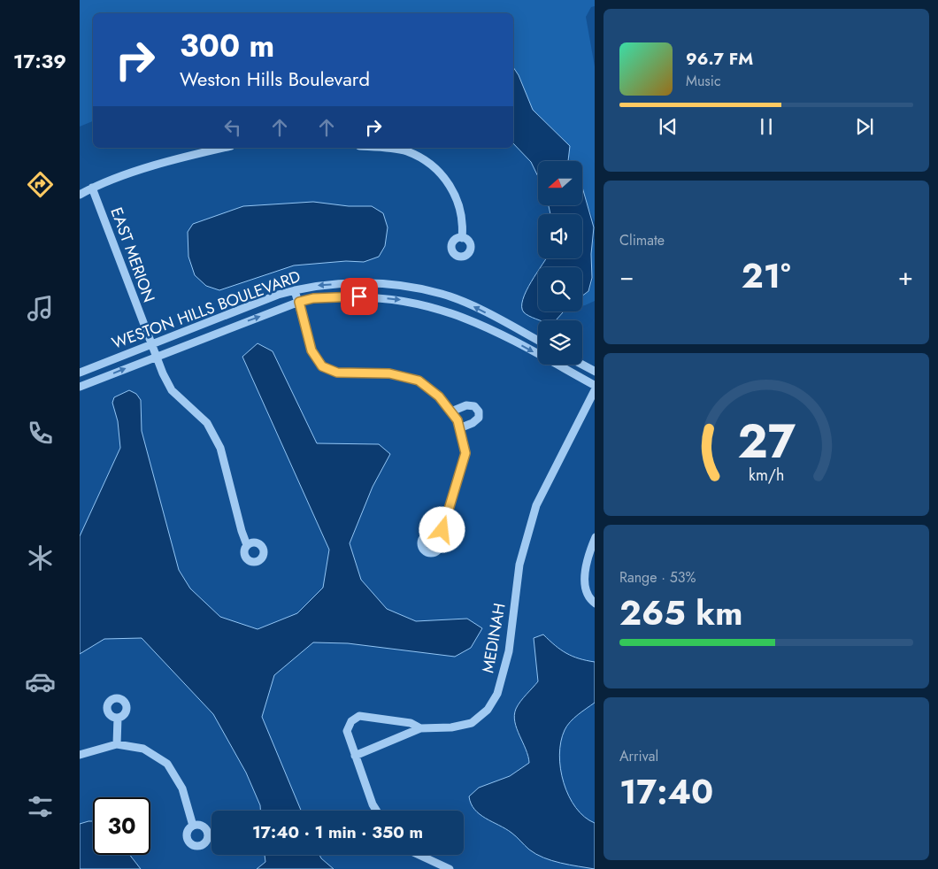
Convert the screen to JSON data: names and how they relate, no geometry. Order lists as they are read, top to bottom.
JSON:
{
  "streets": {
    "street": ["EAST MERION", "WESTON HILLS BOULEVARD", "MEDINAH"]
  },
  "crossings": [
    ["EAST MERION", "WESTON HILLS BOULEVARD"],
    ["WESTON HILLS BOULEVARD", "MEDINAH"]
  ],
  "north": "left",
  "page": {
    "tabs": "17:39",
    "turn": ["300 m", "Weston Hills Boulevard"],
    "song": ["96.7 FM", "Music"],
    "tile": [
      "Climate",
      ["Range · 53%", "265 km"],
      ["Arrival", "17:40"]
    ],
    "heat": ["−", "21°", "+"],
    "limit": "30",
    "trip": "17:40 · 1 min · 350 m",
    "gauge": ["27", "km/h"]
  }
}
